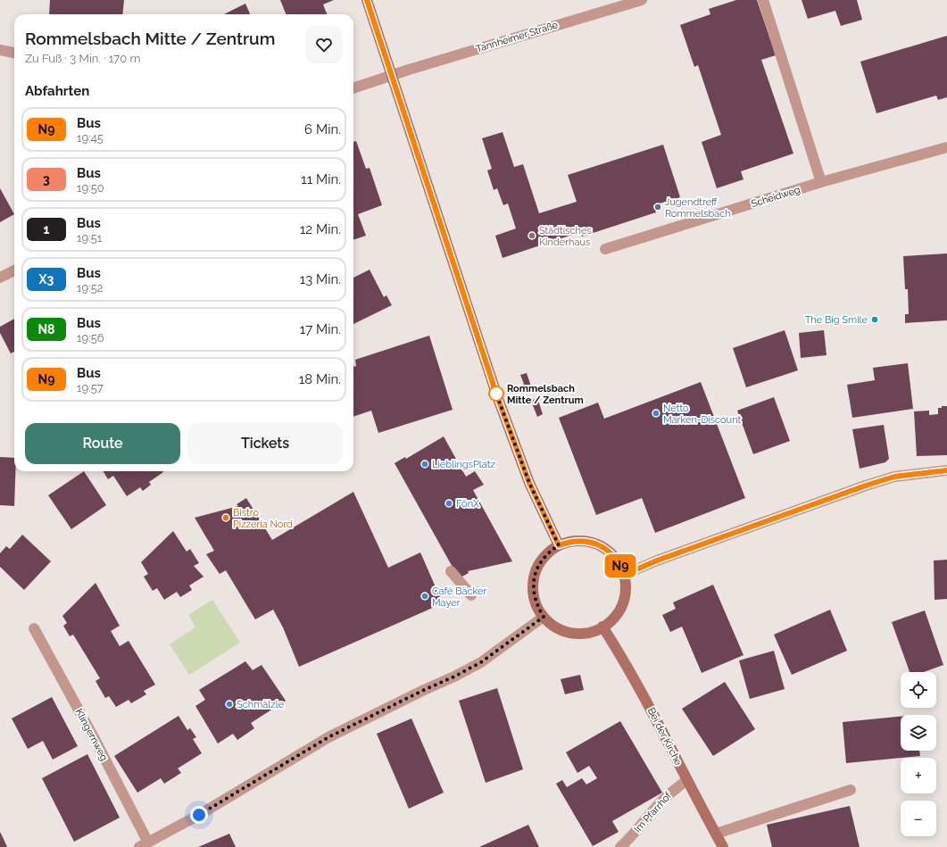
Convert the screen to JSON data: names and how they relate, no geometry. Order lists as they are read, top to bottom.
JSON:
{
  "streets": {
    "main road": ["Bei der Kirche"],
    "street": [
      "Tannheimer Straße",
      "Scheidweg",
      "Klingernweg",
      "Im Pfarrhof"
    ]
  },
  "crossings": [
    ["Bei der Kirche", "Im Pfarrhof"]
  ],
  "places": [
    "Jugendtreff Rommelsbach",
    "Städtisches Kinderhaus",
    "The Big Smile",
    "Rommelsbach Mitte / Zentrum",
    "Netto Marken-Discount",
    "LieblingsPlatz",
    "FönX",
    "Bistro Pizzeria Nord",
    "Café Bäcker Mayer",
    "Schmälzle"
  ],
  "lines": ["bus line N9"],
  "page": {
    "on_map": "N9",
    "heading": [
      ["Rommelsbach Mitte / Zentrum", "Zu Fuß · 3 Min. · 170 m"],
      "Abfahrten"
    ],
    "list": [
      {
        "mark": "N9",
        "name": "Bus",
        "note": "19:45",
        "value": "6 Min."
      },
      {
        "mark": "3",
        "name": "Bus",
        "note": "19:50",
        "value": "11 Min."
      },
      {
        "mark": "1",
        "name": "Bus",
        "note": "19:51",
        "value": "12 Min."
      },
      {
        "mark": "X3",
        "name": "Bus",
        "note": "19:52",
        "value": "13 Min."
      },
      {
        "mark": "N8",
        "name": "Bus",
        "note": "19:56",
        "value": "17 Min."
      },
      {
        "mark": "N9",
        "name": "Bus",
        "note": "19:57",
        "value": "18 Min."
      }
    ],
    "buttons": ["Route", "Tickets"],
    "map_buttons": ["+", "−"]
  }
}
